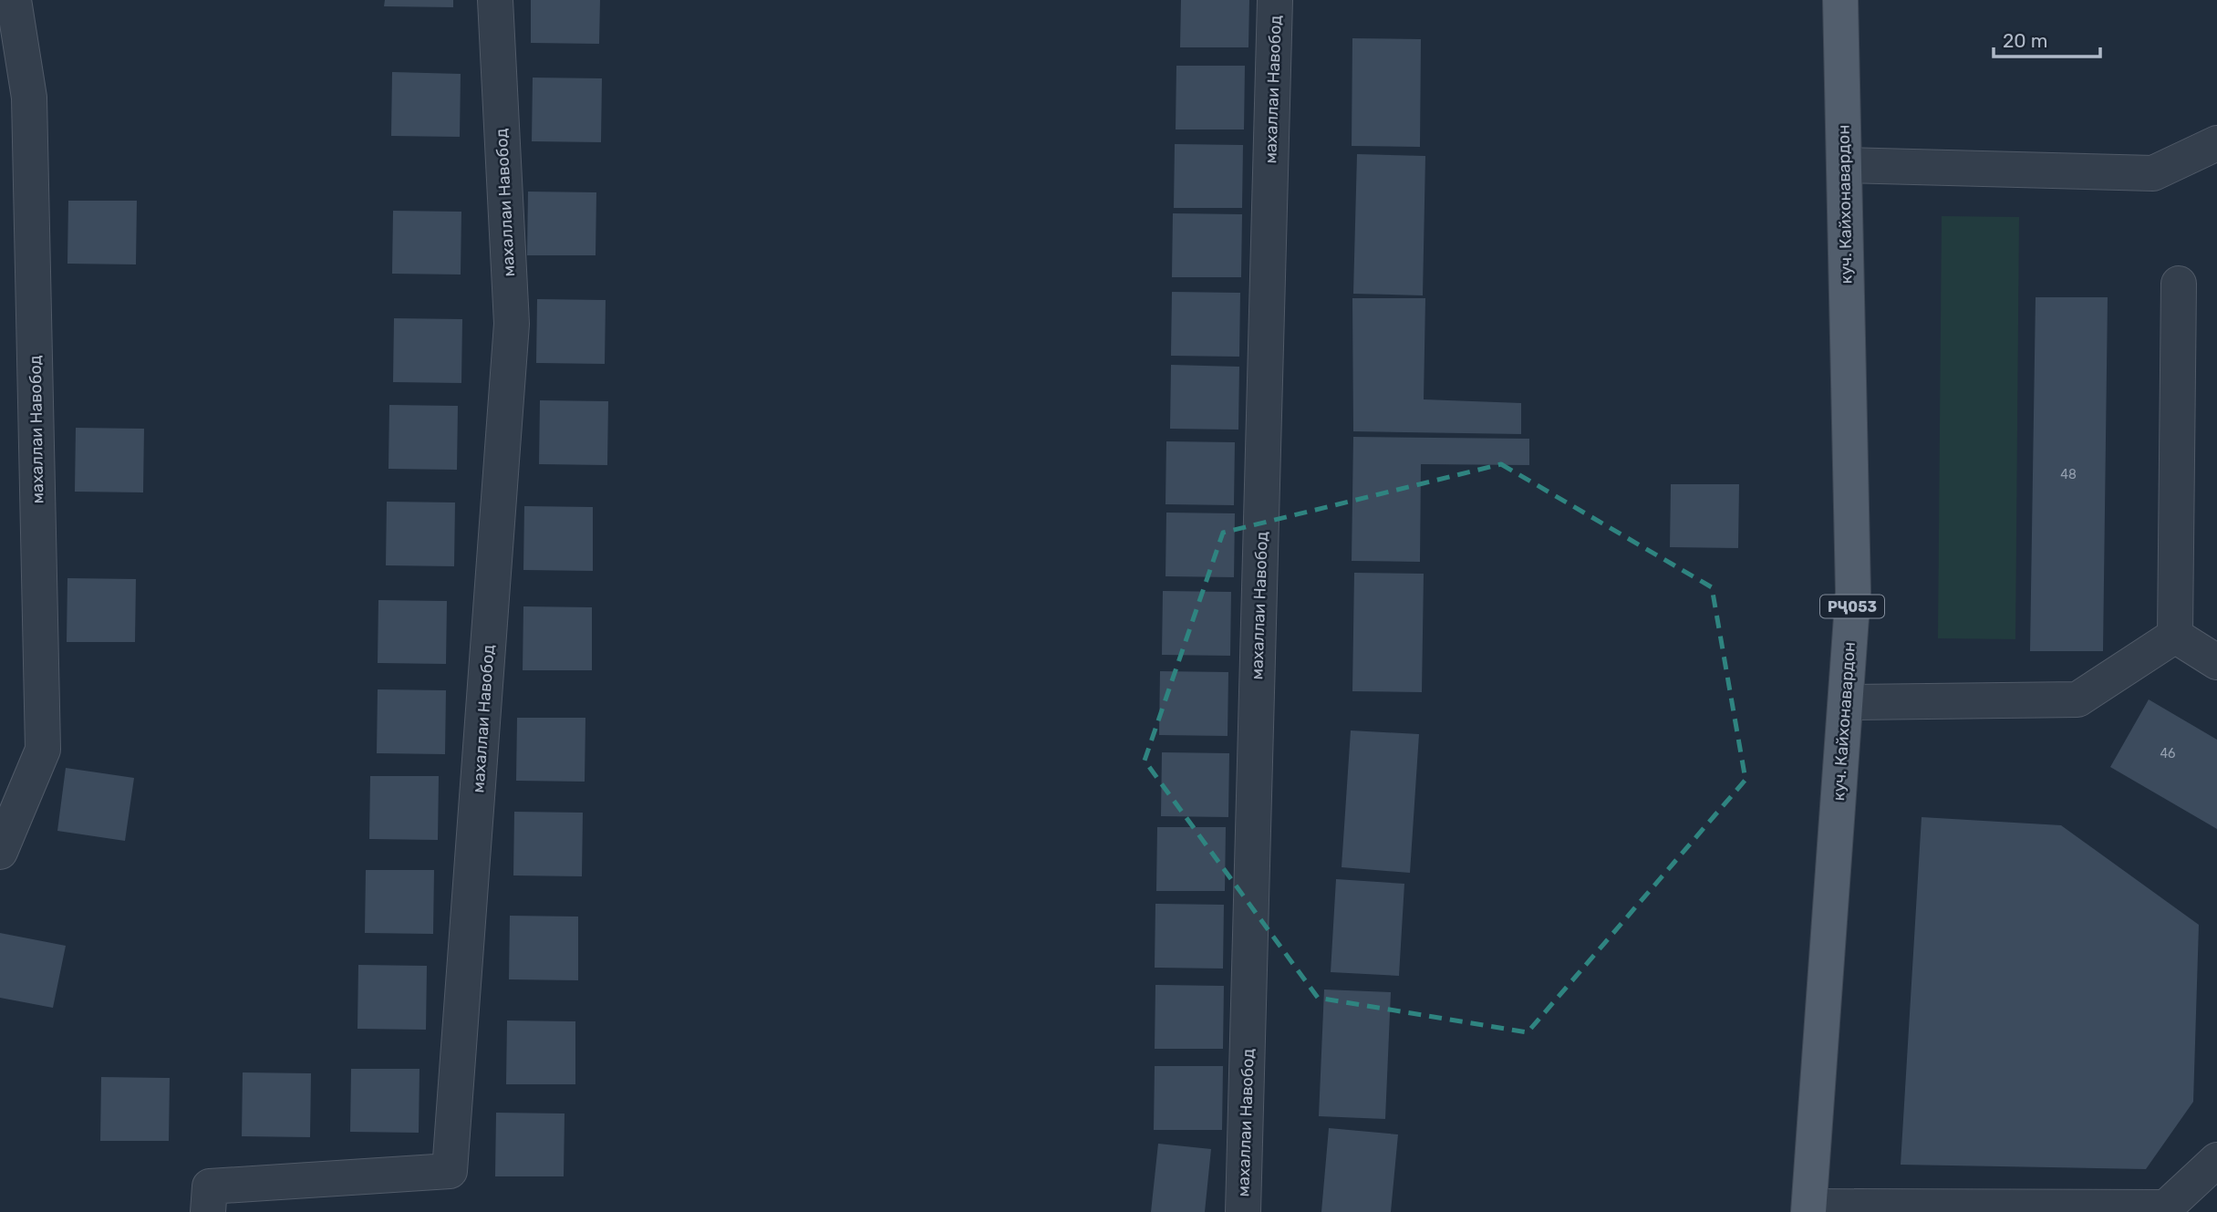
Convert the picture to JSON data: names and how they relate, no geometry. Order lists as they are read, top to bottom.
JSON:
{
  "streets": {
    "main road": ["куч. Кайхонавардон", "РҶ053"],
    "street": ["махаллаи Навобод"]
  },
  "house_numbers": ["48", "46"],
  "scale_bar": "20 m"
}
